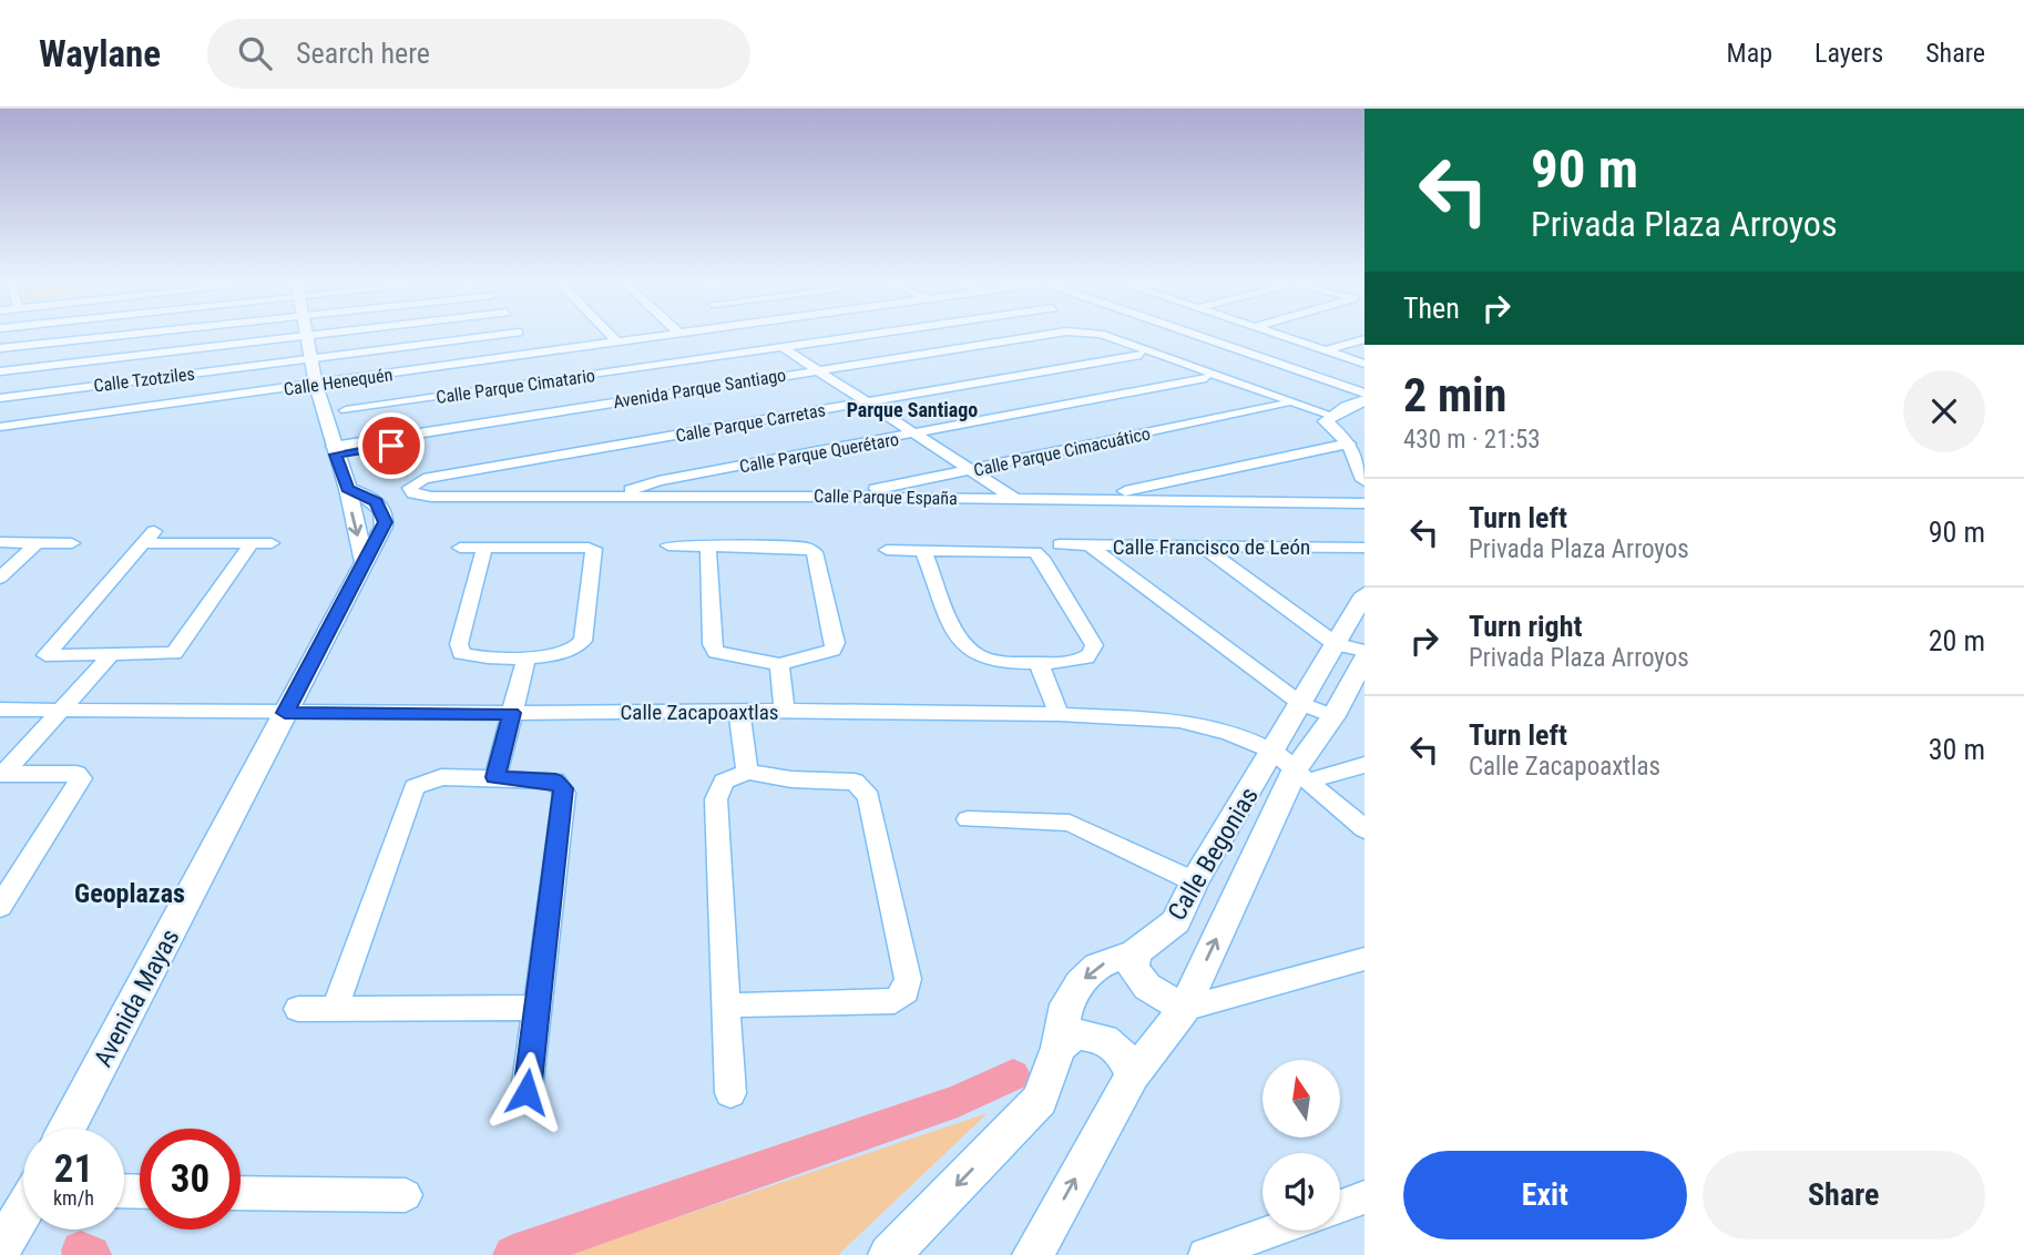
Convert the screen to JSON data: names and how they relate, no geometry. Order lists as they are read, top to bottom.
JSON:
{
  "streets": {
    "street": [
      "Calle Tzotziles",
      "Calle Henequén",
      "Calle Parque Cimatario",
      "Avenida Parque Santiago",
      "Calle Parque Carretas",
      "Calle Parque Cimacuático",
      "Calle Parque Querétaro",
      "Calle Parque España",
      "Calle Francisco de León",
      "Calle Zacapoaxtlas",
      "Calle Begonias",
      "Avenida Mayas"
    ]
  },
  "crossings": [
    ["Calle Henequén", "Calle Parque Cimatario"],
    ["Avenida Parque Santiago", "Calle Parque Carretas"],
    ["Avenida Parque Santiago", "Calle Parque Cimacuático"],
    ["Avenida Parque Santiago", "Calle Parque Querétaro"],
    ["Calle Parque Carretas", "Calle Parque España"],
    ["Calle Parque Cimacuático", "Calle Parque España"],
    ["Calle Parque Querétaro", "Calle Parque España"],
    ["Calle Zacapoaxtlas", "Calle Begonias"],
    ["Calle Zacapoaxtlas", "Avenida Mayas"]
  ],
  "districts": ["Parque Santiago", "Geoplazas"],
  "north": "top",
  "page": {
    "header": "Waylane",
    "search": "Search here",
    "nav": ["Map", "Layers", "Share"],
    "turn": ["90 m", "Privada Plaza Arroyos"],
    "then": "Then",
    "heading": ["2 min", "430 m · 21:53"],
    "list": [
      {
        "name": "Turn left",
        "note": "Privada Plaza Arroyos",
        "value": "90 m"
      },
      {
        "name": "Turn right",
        "note": "Privada Plaza Arroyos",
        "value": "20 m"
      },
      {
        "name": "Turn left",
        "note": "Calle Zacapoaxtlas",
        "value": "30 m"
      }
    ],
    "speed": "21 km/h",
    "limit": "30",
    "buttons": ["Exit", "Share"]
  }
}
